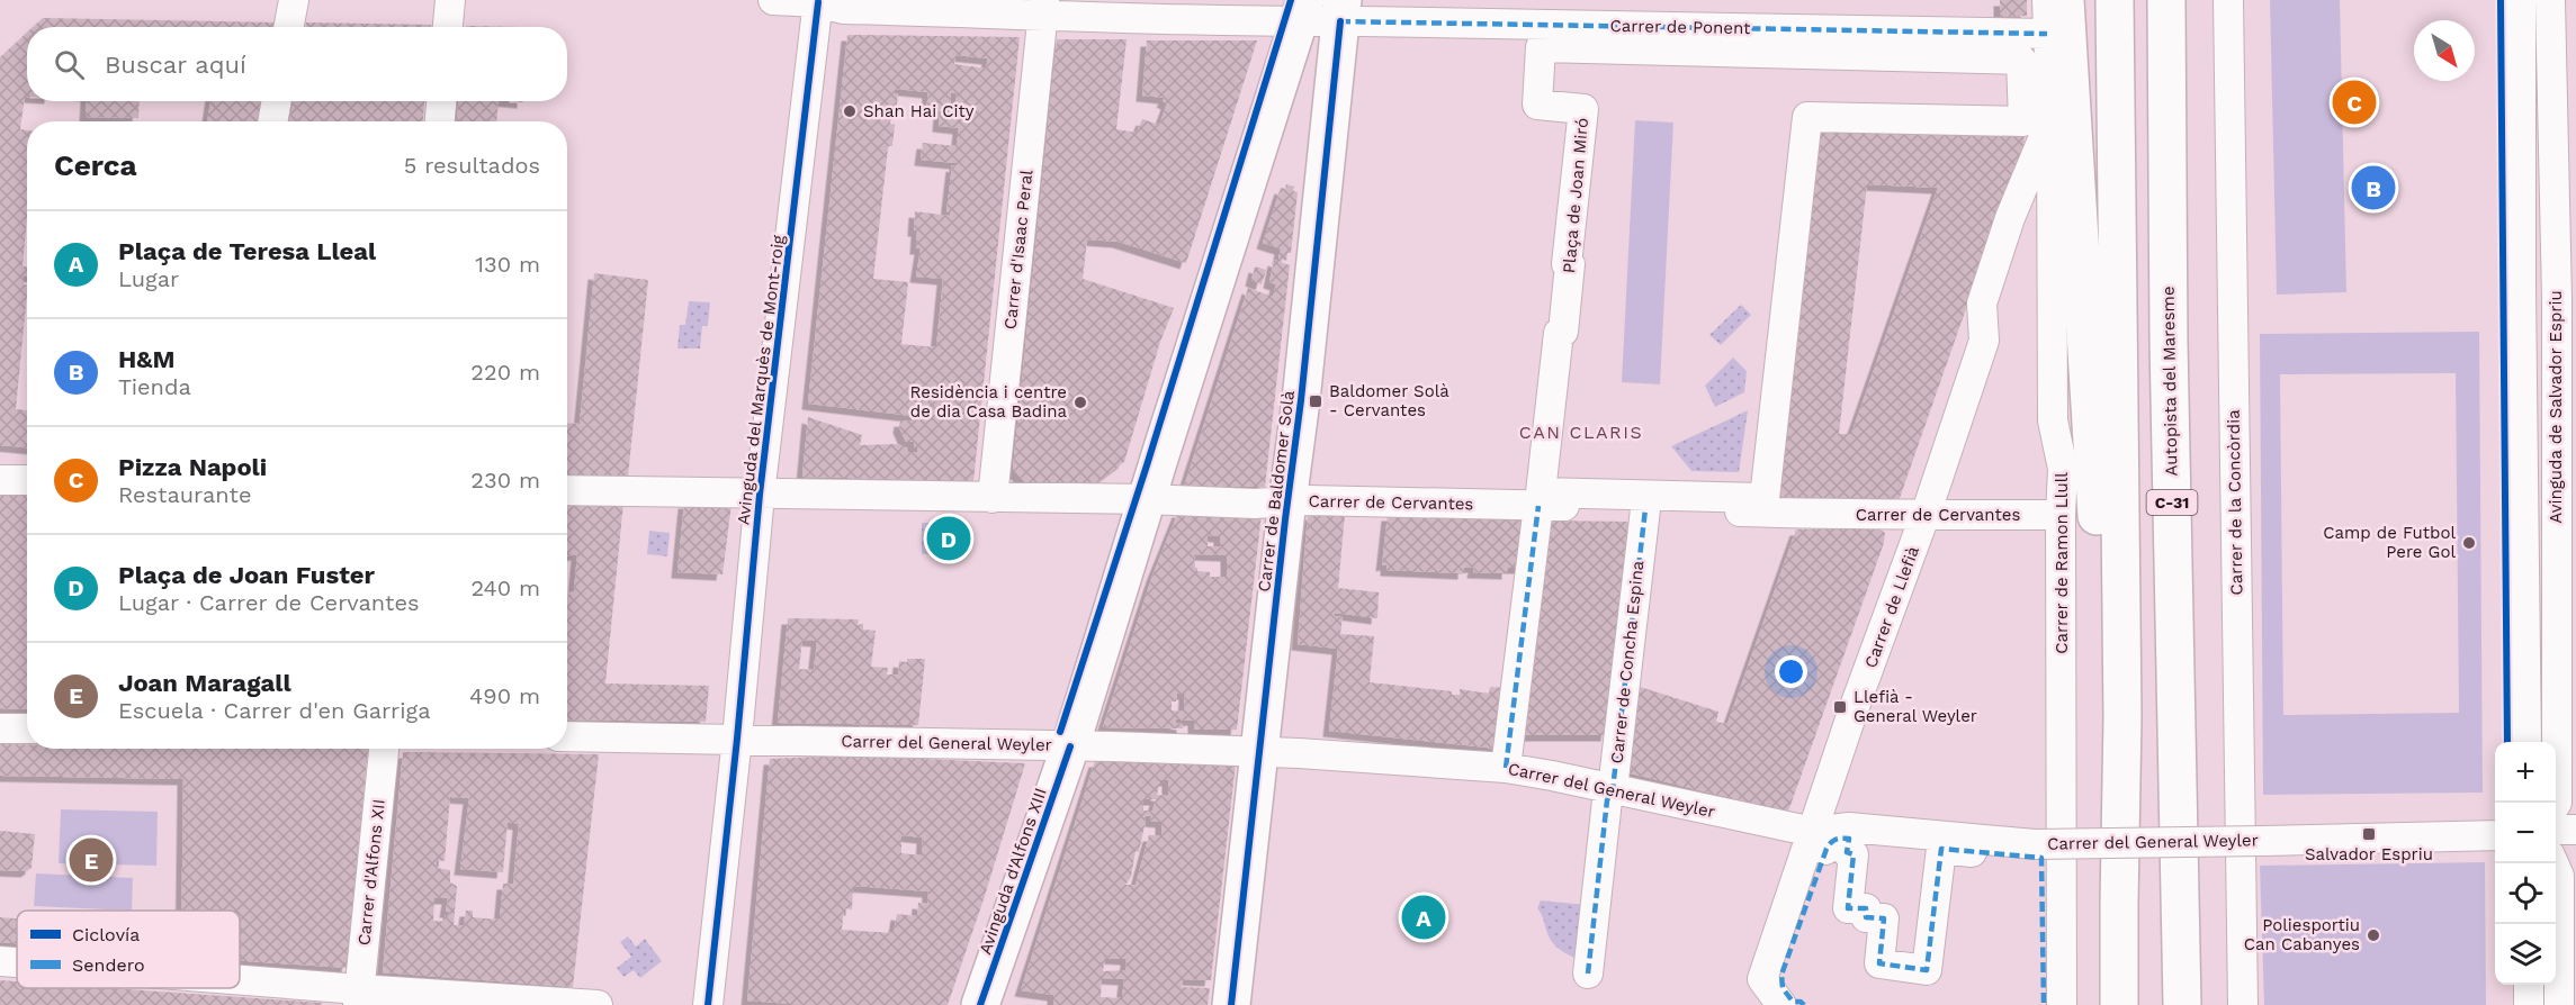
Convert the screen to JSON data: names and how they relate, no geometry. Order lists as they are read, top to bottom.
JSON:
{
  "streets": {
    "main road": [
      "Autopista del Maresme",
      "Carrer de Baldomer Solà",
      "C-31",
      "Avinguda d'Alfons XIII"
    ],
    "street": [
      "Carrer de Ponent",
      "Plaça de Joan Miró",
      "Carrer d'Isaac Peral",
      "Avinguda del Marquès de Mont-roig",
      "Avinguda de Salvador Espriu",
      "Carrer de Cervantes",
      "Carrer de la Concòrdia",
      "Carrer de Ramon Llull",
      "Carrer de Llefià",
      "Carrer de Concha Espina",
      "Carrer del General Weyler",
      "Carrer d'Alfons XII"
    ]
  },
  "crossings": [
    ["Carrer de Ponent", "Carrer d'Isaac Peral"],
    ["Carrer de Ponent", "Avinguda del Marquès de Mont-roig"],
    ["Carrer de Ponent", "Carrer de Baldomer Solà"],
    ["Carrer de Ponent", "Carrer de Ramon Llull"],
    ["Carrer de Ponent", "Avinguda d'Alfons XIII"],
    ["Carrer d'Isaac Peral", "Carrer de Cervantes"],
    ["Avinguda del Marquès de Mont-roig", "Carrer de Cervantes"],
    ["Avinguda del Marquès de Mont-roig", "Carrer del General Weyler"],
    ["Carrer de Baldomer Solà", "Carrer de Cervantes"],
    ["Carrer de Baldomer Solà", "Carrer del General Weyler"],
    ["Carrer de Baldomer Solà", "Avinguda d'Alfons XIII"],
    ["Carrer de Cervantes", "Carrer de Ramon Llull"],
    ["Carrer de Cervantes", "Carrer de Llefià"],
    ["Carrer de Cervantes", "Carrer de Concha Espina"],
    ["Carrer de Cervantes", "Avinguda d'Alfons XIII"],
    ["Carrer de Ramon Llull", "Carrer de Llefià"],
    ["Carrer de Llefià", "Carrer del General Weyler"],
    ["Carrer de Concha Espina", "Carrer del General Weyler"],
    ["Carrer del General Weyler", "Avinguda d'Alfons XIII"]
  ],
  "districts": ["CAN CLARIS"],
  "places": {
    "other": [
      "Shan Hai City",
      "Residència i centre de dia Casa Badina",
      "Camp de Futbol Pere Gol",
      "Poliesportiu Can Cabanyes"
    ],
    "transit": ["Baldomer Solà - Cervantes", "Llefià - General Weyler", "Salvador Espriu"]
  },
  "legend": ["Ciclovía", "Sendero"],
  "north": "bottom right",
  "page": {
    "search": "Buscar aquí",
    "pins": [
      "C",
      "B",
      "D",
      "E",
      "A"
    ],
    "heading": ["Cerca", "5 resultados"],
    "list": [
      {
        "mark": "A",
        "name": "Plaça de Teresa Lleal",
        "note": "Lugar",
        "value": "130 m"
      },
      {
        "mark": "B",
        "name": "H&M",
        "note": "Tienda",
        "value": "220 m"
      },
      {
        "mark": "C",
        "name": "Pizza Napoli",
        "note": "Restaurante",
        "value": "230 m"
      },
      {
        "mark": "D",
        "name": "Plaça de Joan Fuster",
        "note": "Lugar · Carrer de Cervantes",
        "value": "240 m"
      },
      {
        "mark": "E",
        "name": "Joan Maragall",
        "note": "Escuela · Carrer d'en Garriga",
        "value": "490 m"
      }
    ],
    "map_buttons": ["+", "−"]
  }
}
